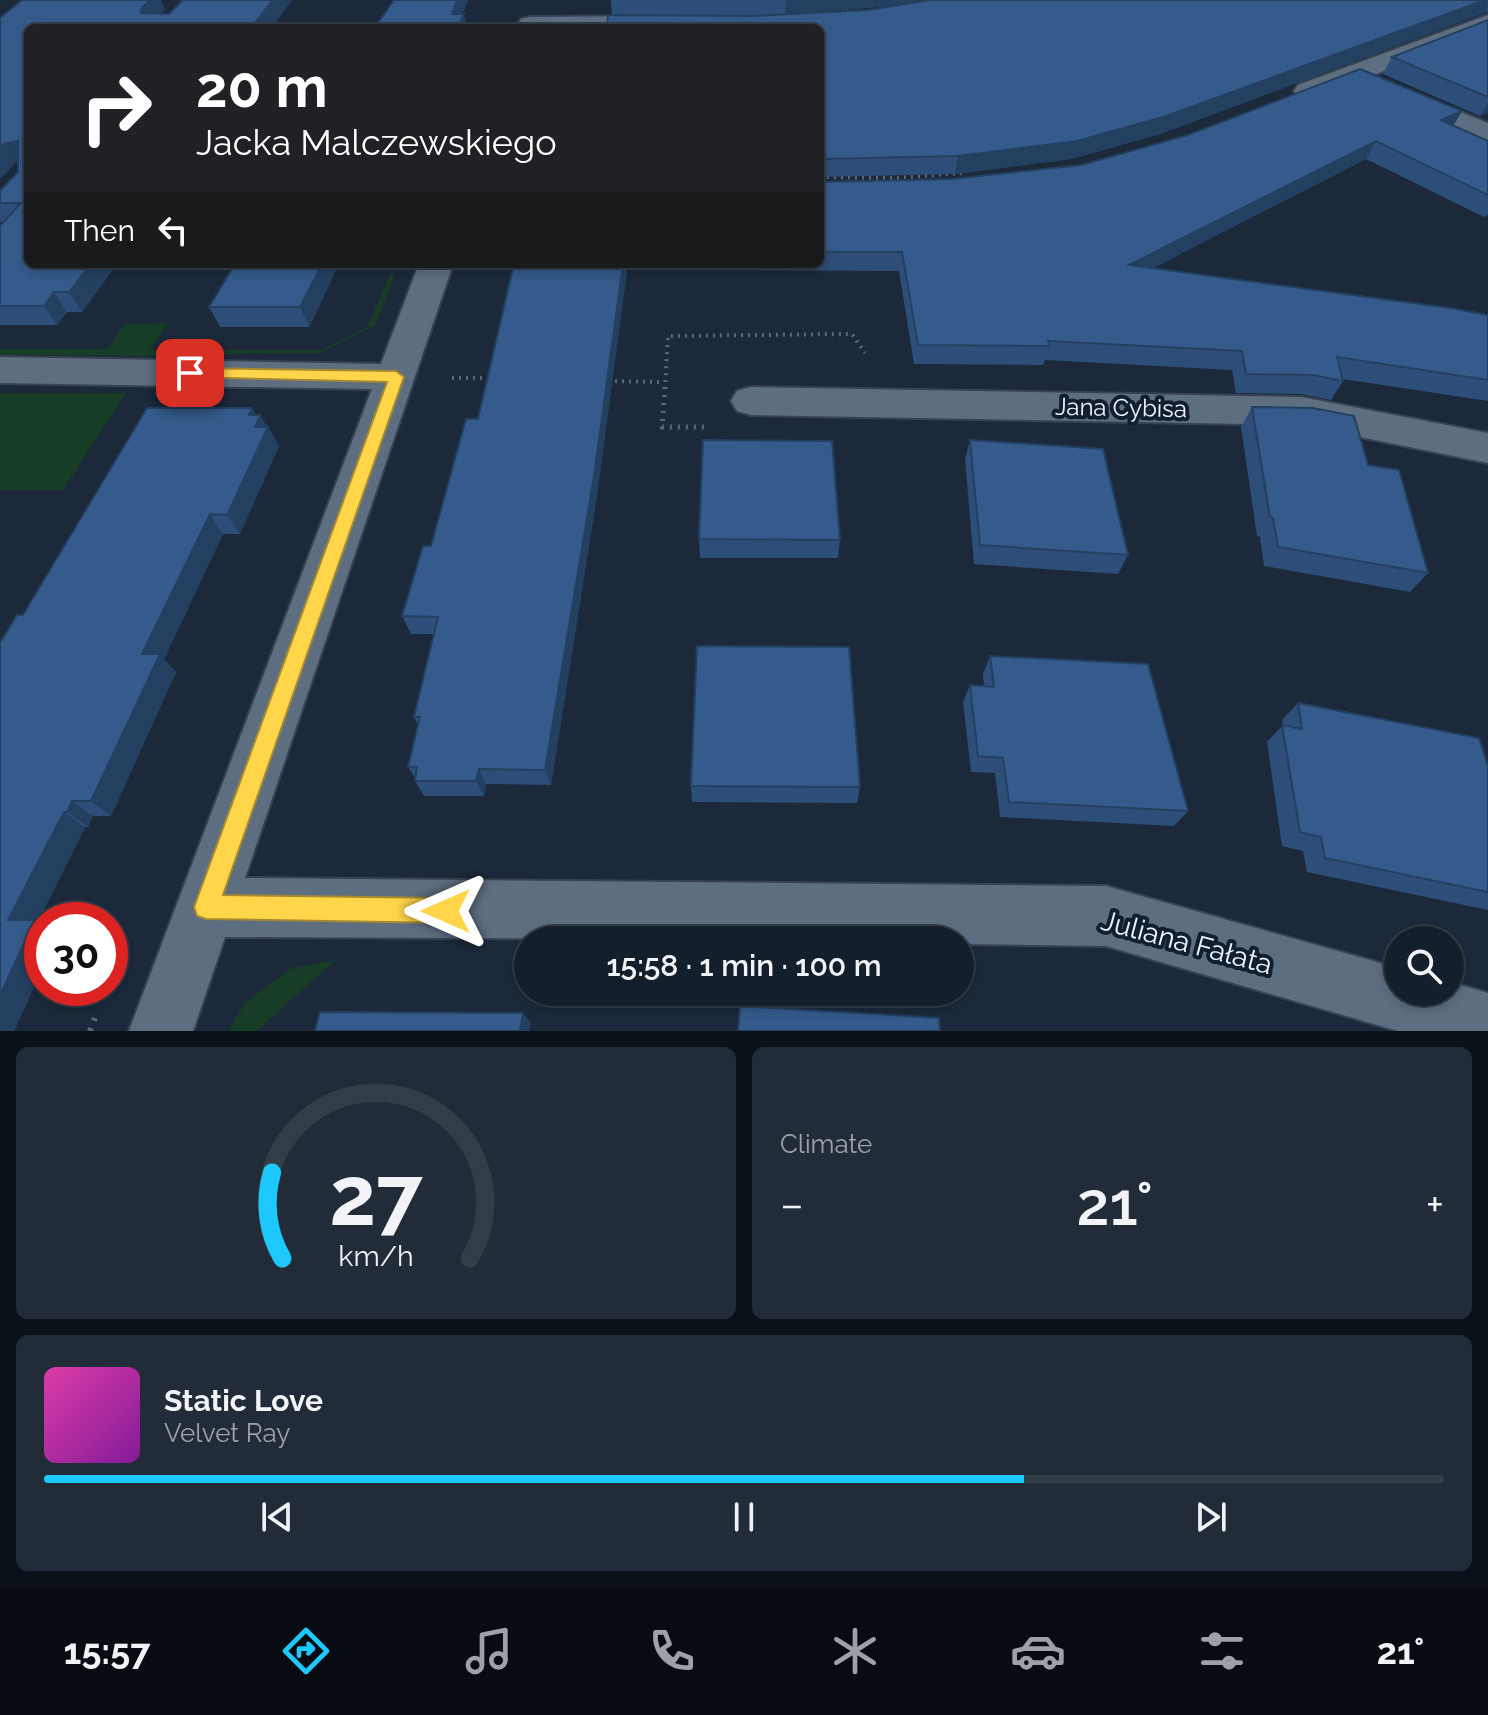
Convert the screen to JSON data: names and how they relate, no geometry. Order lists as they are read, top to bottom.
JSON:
{
  "streets": {
    "street": ["Jana Cybisa", "Juliana Fałata"]
  },
  "page": {
    "turn": ["20 m", "Jacka Malczewskiego"],
    "then": "Then",
    "limit": "30",
    "trip": "15:58 · 1 min · 100 m",
    "tile": "Climate",
    "heat": ["−", "21°", "+"],
    "song": ["Static Love", "Velvet Ray"],
    "tabs": ["15:57", "21°"],
    "gauge": ["27", "km/h"]
  }
}
